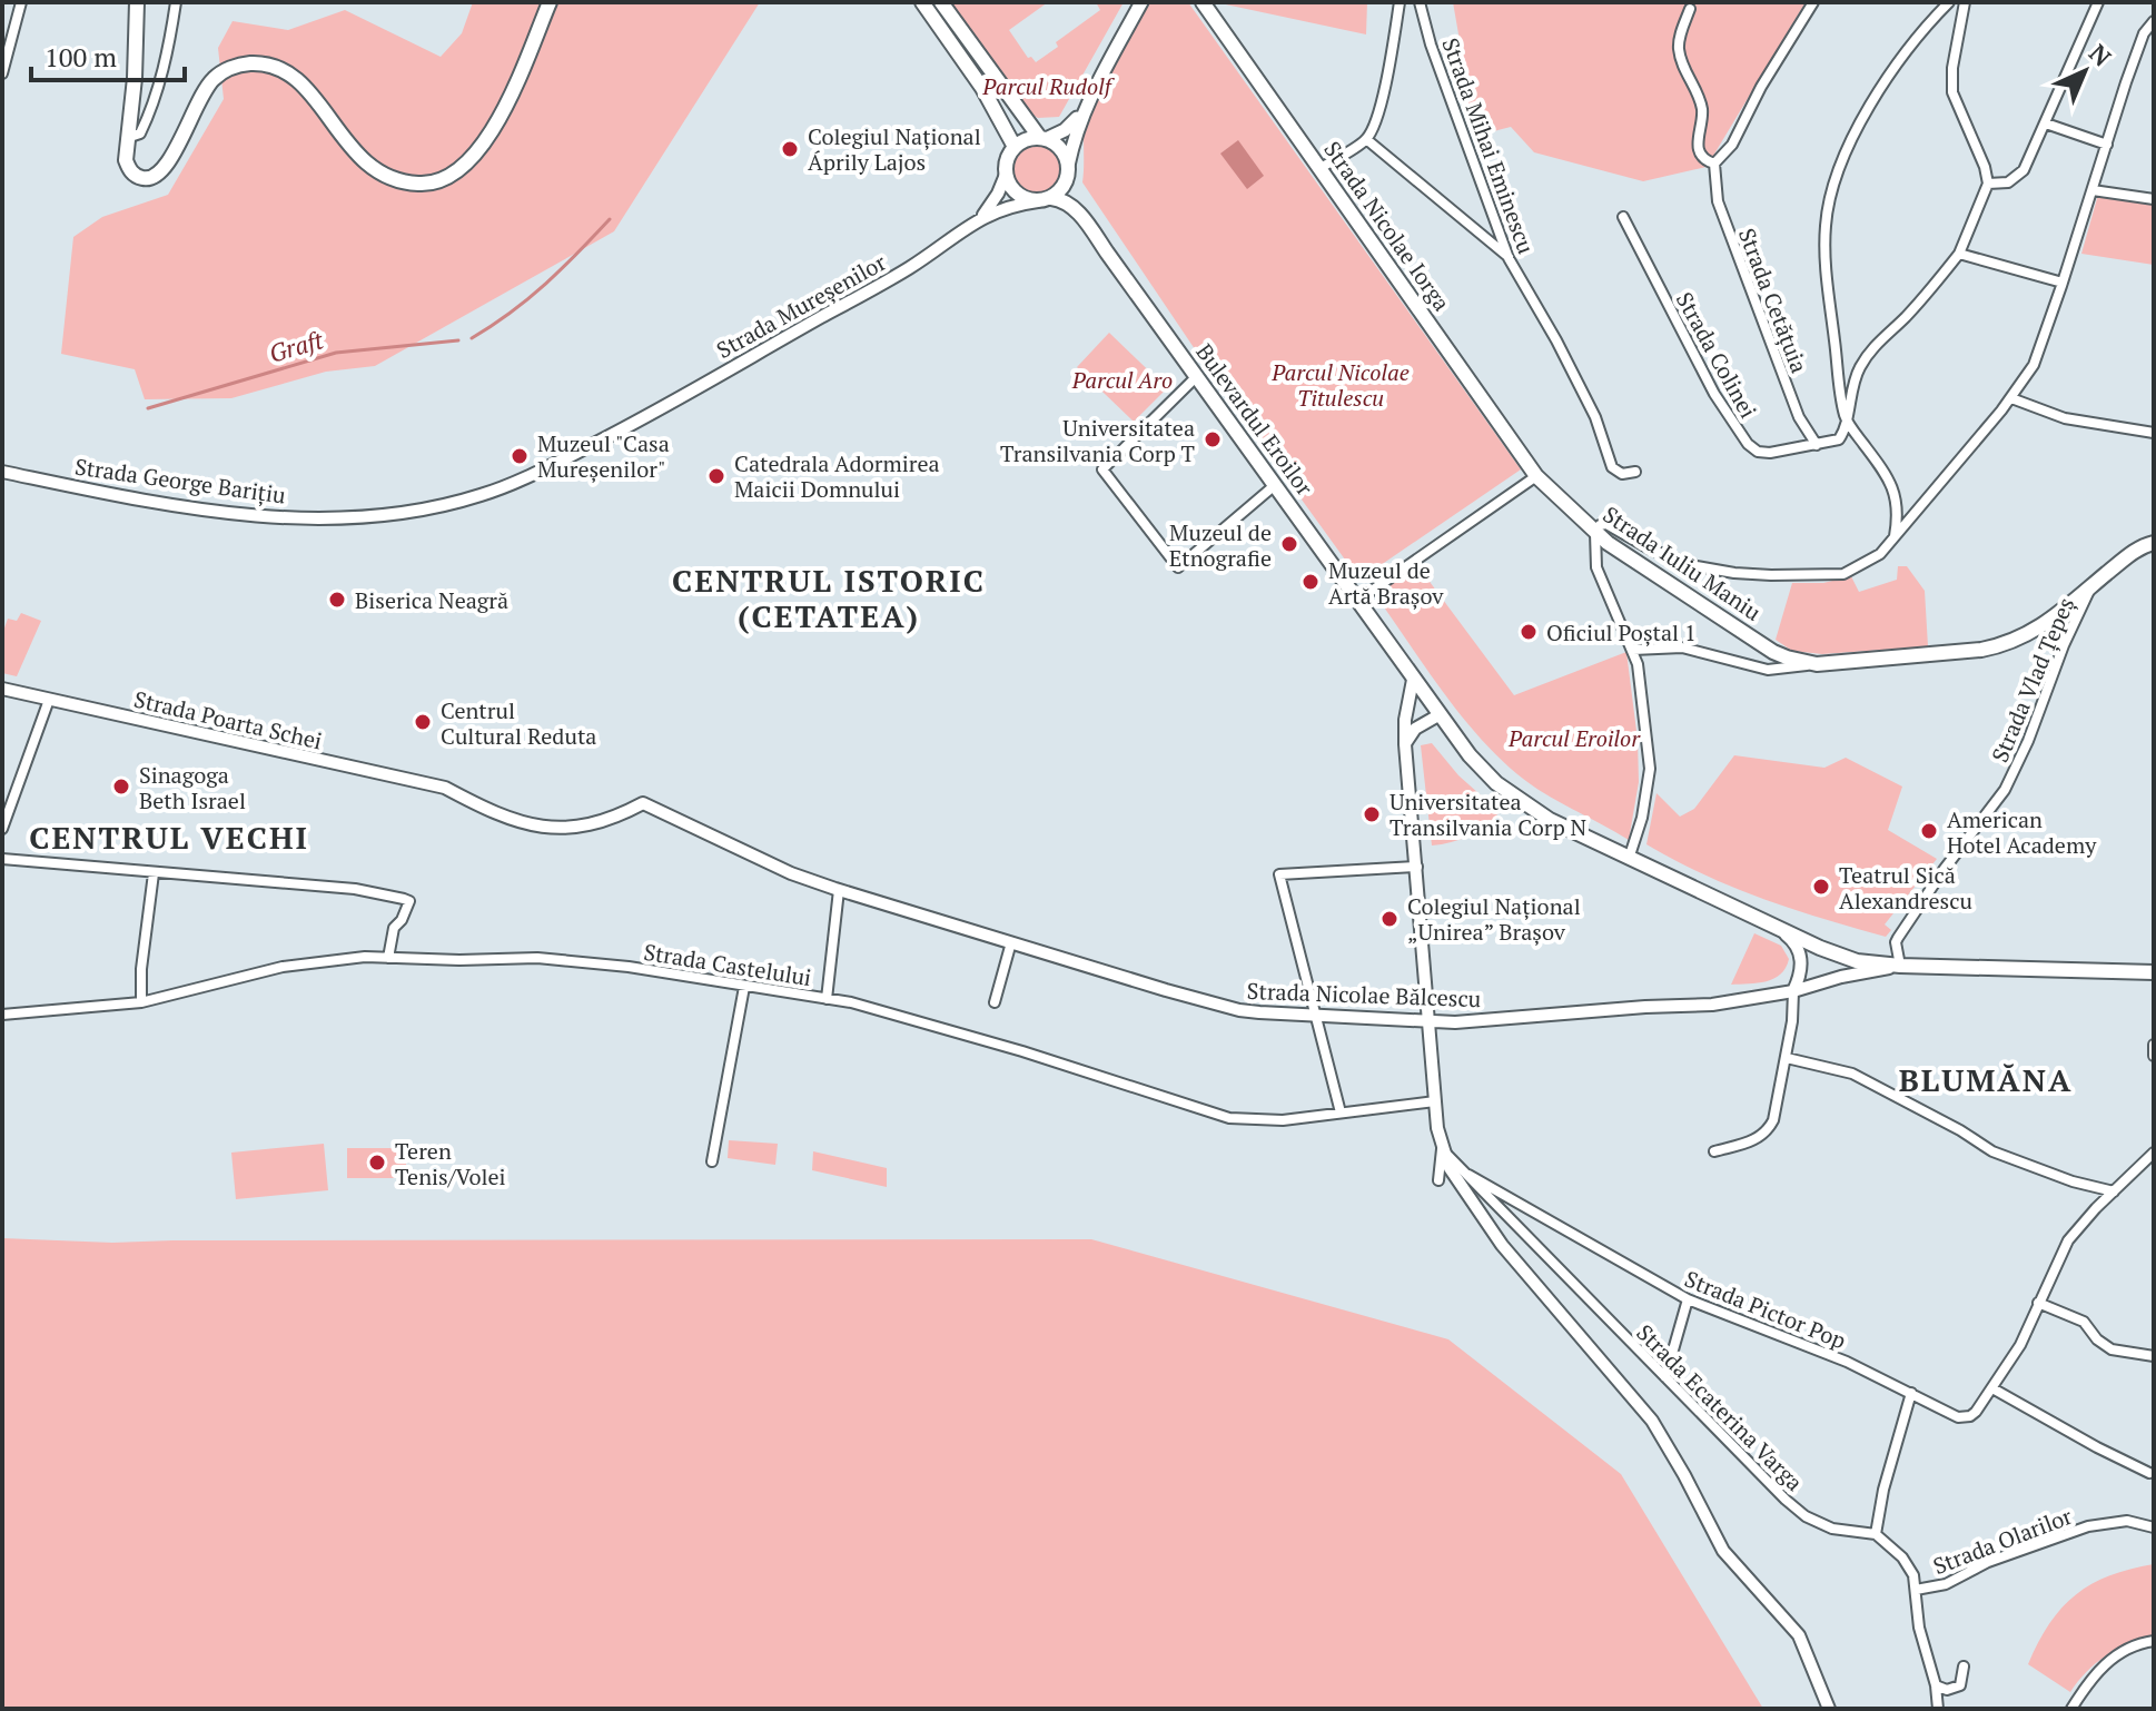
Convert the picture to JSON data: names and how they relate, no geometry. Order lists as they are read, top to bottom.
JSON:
{
  "streets": {
    "main road": ["Strada Nicolae Iorga", "Bulevardul Eroilor", "Strada Iuliu Maniu"],
    "street": [
      "Strada Mihai Eminescu",
      "Strada Cetățuia",
      "Strada Mureșenilor",
      "Strada Colinei",
      "Strada George Barițiu",
      "Strada Vlad Țepeș",
      "Strada Poarta Schei",
      "Strada Castelului",
      "Strada Nicolae Bălcescu",
      "Strada Pictor Pop",
      "Strada Ecaterina Varga",
      "Strada Olarilor"
    ]
  },
  "crossings": [
    ["Strada Nicolae Iorga", "Strada Iuliu Maniu"],
    ["Strada Cetățuia", "Strada Colinei"],
    ["Strada Mureșenilor", "Bulevardul Eroilor"],
    ["Strada Mureșenilor", "Strada George Barițiu"],
    ["Bulevardul Eroilor", "Strada Vlad Țepeș"],
    ["Bulevardul Eroilor", "Strada Nicolae Bălcescu"],
    ["Strada Iuliu Maniu", "Strada Vlad Țepeș"],
    ["Strada Vlad Țepeș", "Strada Nicolae Bălcescu"],
    ["Strada Poarta Schei", "Strada Nicolae Bălcescu"],
    ["Strada Pictor Pop", "Strada Ecaterina Varga"]
  ],
  "districts": ["CENTRUL ISTORIC (CETATEA)", "CENTRUL VECHI", "BLUMĂNA"],
  "water": ["Graft"],
  "parks": [
    "Parcul Rudolf",
    "Parcul Nicolae Titulescu",
    "Parcul Aro",
    "Parcul Eroilor"
  ],
  "places": [
    "Colegiul Național Áprily Lajos",
    "Universitatea Transilvania Corp T",
    "Muzeul \"Casa Mureșenilor\"",
    "Catedrala Adormirea Maicii Domnului",
    "Muzeul de Etnografie",
    "Muzeul de Artă Brașov",
    "Biserica Neagră",
    "Oficiul Poștal 1",
    "Centrul Cultural Reduta",
    "Sinagoga Beth Israel",
    "Universitatea Transilvania Corp N",
    "American Hotel Academy",
    "Teatrul Sică Alexandrescu",
    "Colegiul Național „Unirea” Brașov",
    "Teren Tenis/Volei"
  ],
  "scale_bar": "100 m",
  "north": "top right"
}
